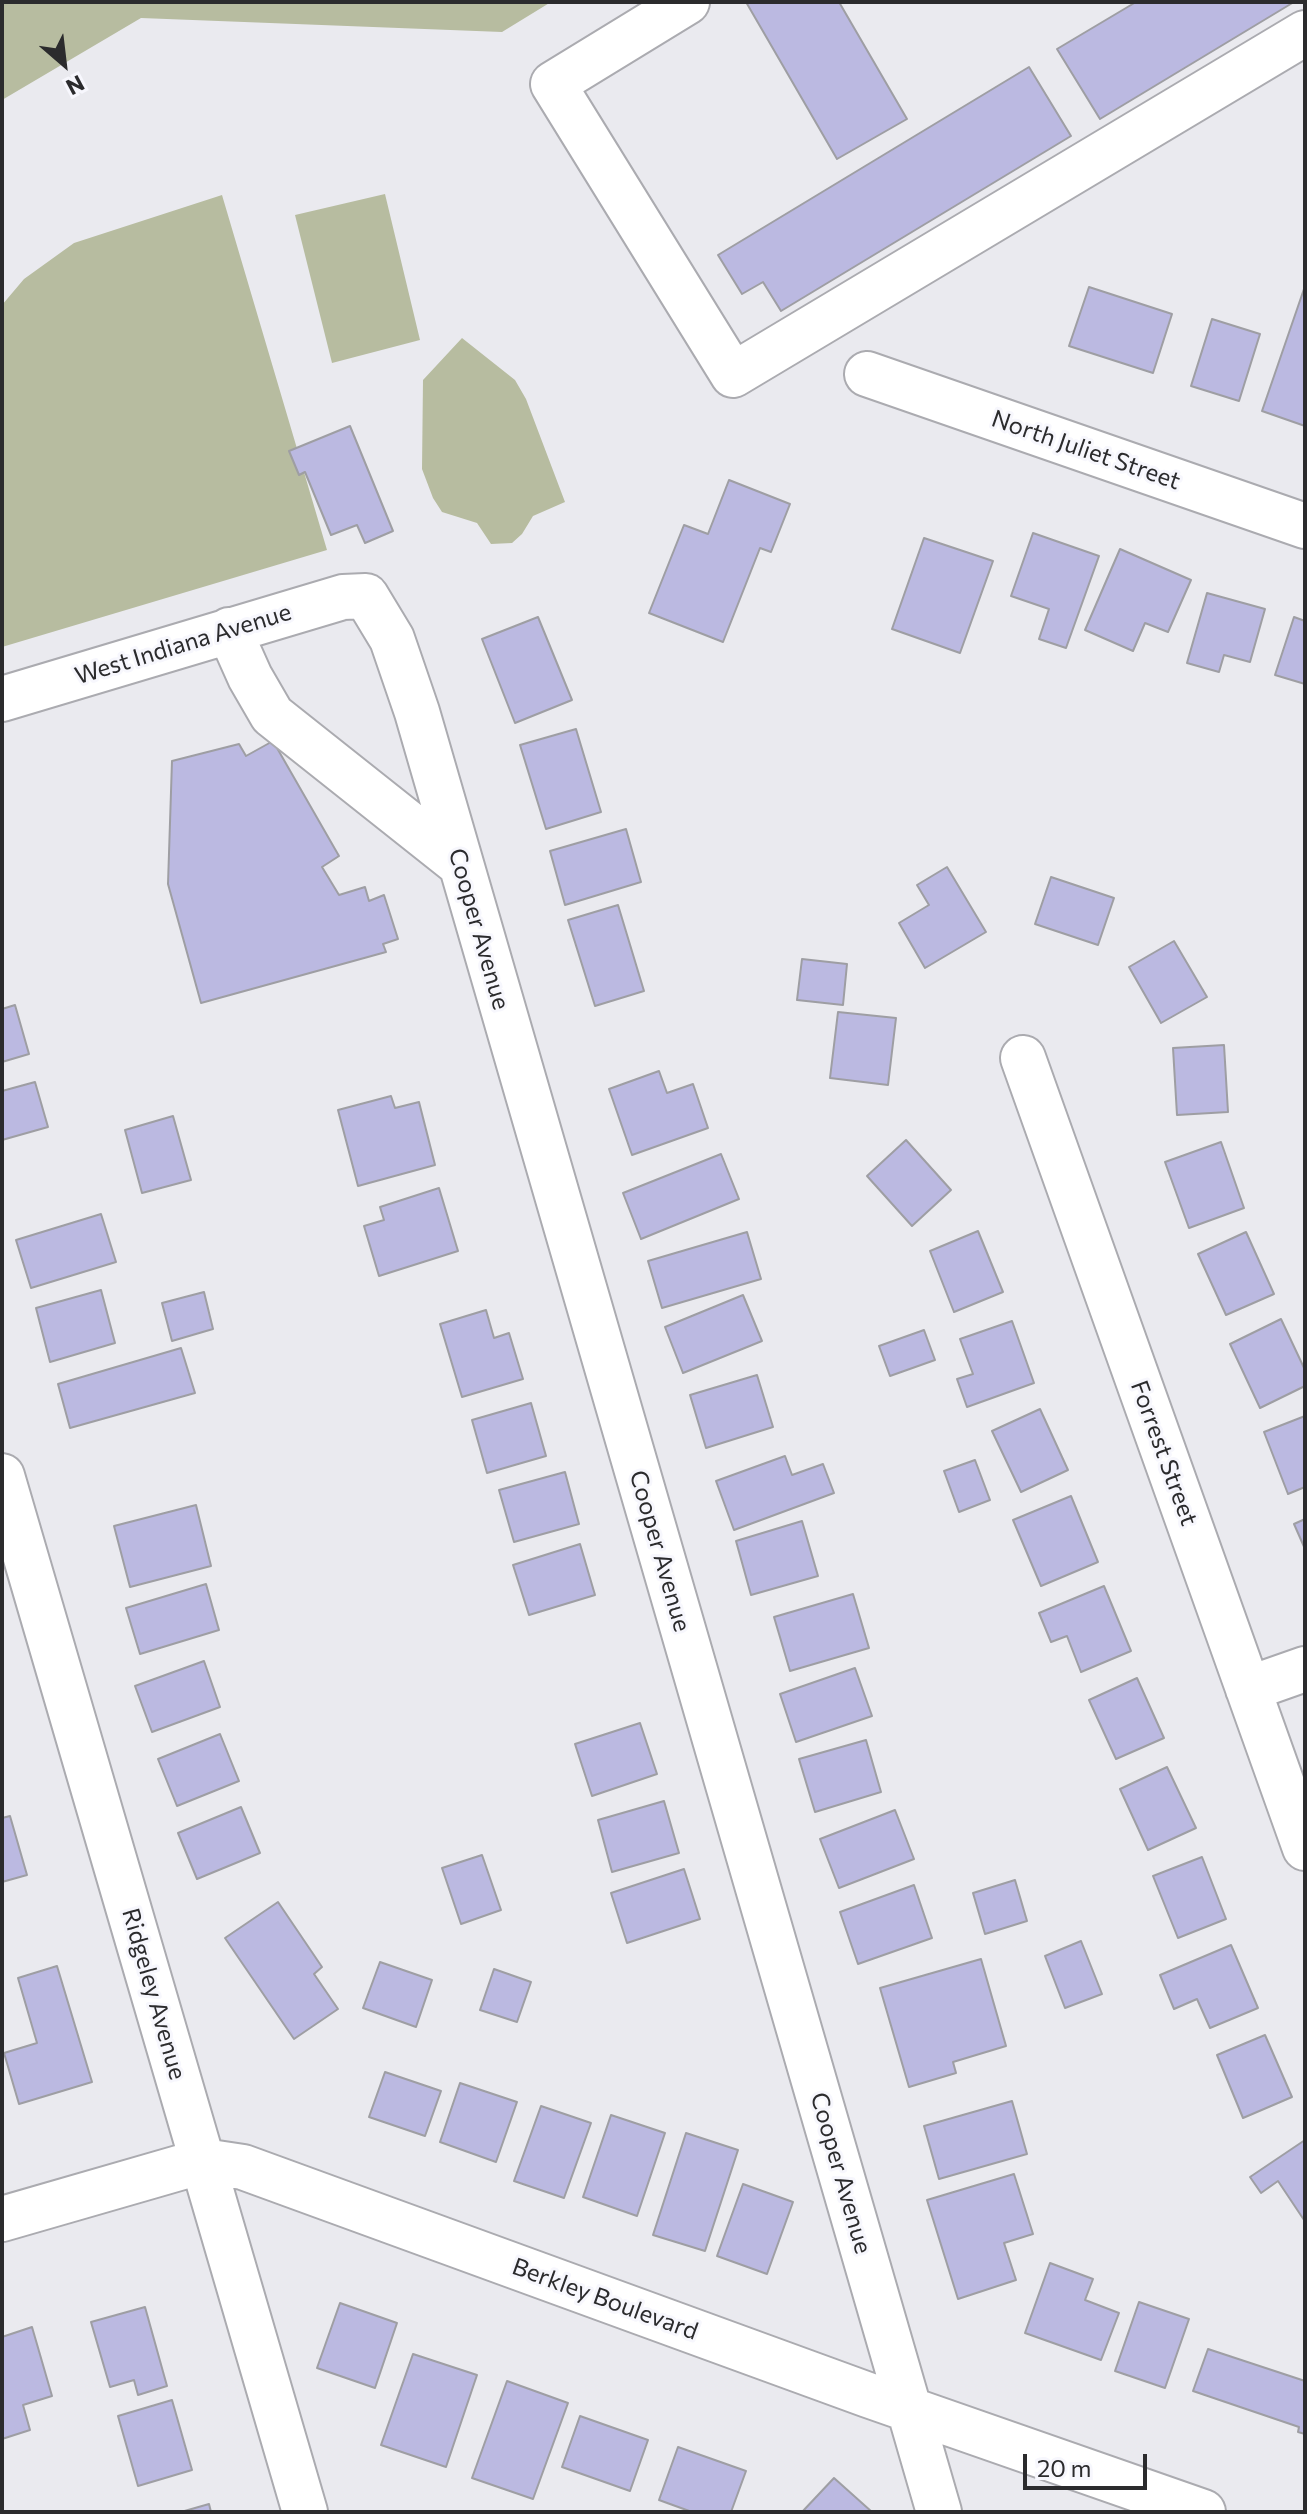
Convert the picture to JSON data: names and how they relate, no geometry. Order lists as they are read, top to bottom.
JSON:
{
  "streets": {
    "street": [
      "North Juliet Street",
      "West Indiana Avenue",
      "Cooper Avenue",
      "Forrest Street",
      "Ridgeley Avenue",
      "Berkley Boulevard"
    ]
  },
  "crossings": [
    ["West Indiana Avenue", "Cooper Avenue"],
    ["Cooper Avenue", "Berkley Boulevard"],
    ["Ridgeley Avenue", "Berkley Boulevard"]
  ],
  "scale_bar": "20 m",
  "north": "bottom right"
}
